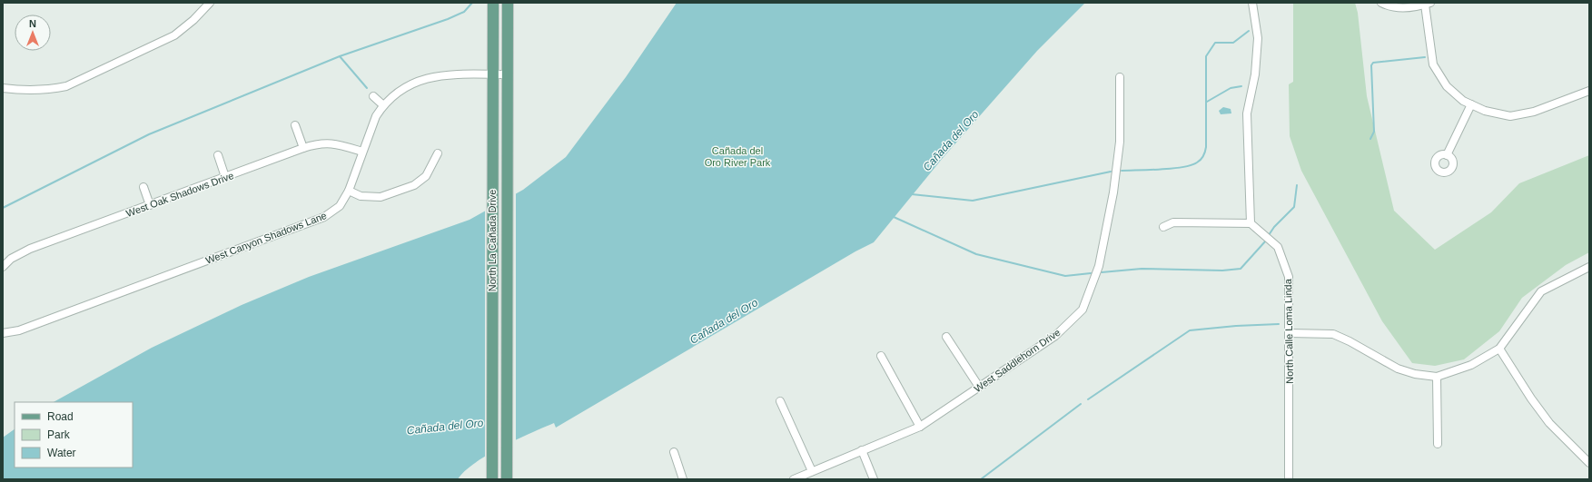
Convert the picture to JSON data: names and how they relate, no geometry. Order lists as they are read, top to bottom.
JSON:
{
  "streets": {
    "main road": ["North La Cañada Drive"],
    "street": [
      "West Oak Shadows Drive",
      "West Canyon Shadows Lane",
      "North Calle Loma Linda",
      "West Saddlehorn Drive"
    ]
  },
  "crossings": [
    ["West Oak Shadows Drive", "West Canyon Shadows Lane"],
    ["West Canyon Shadows Lane", "North La Cañada Drive"]
  ],
  "water": ["Cañada del Oro"],
  "parks": ["Cañada del Oro River Park"],
  "legend": ["Road", "Park", "Water"],
  "north": "top"
}
